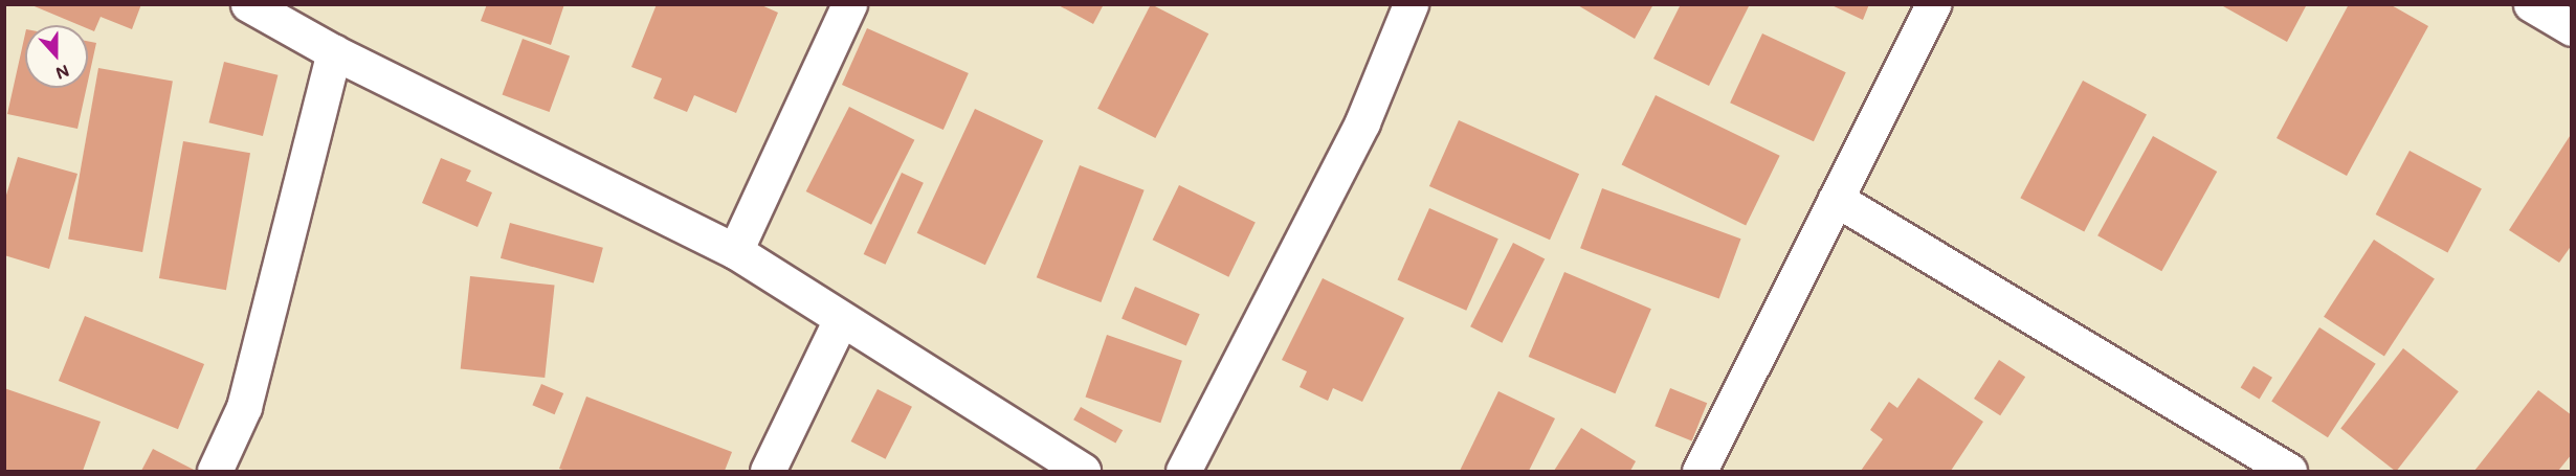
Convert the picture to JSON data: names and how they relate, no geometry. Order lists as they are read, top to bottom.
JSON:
{
  "north": "bottom"
}
